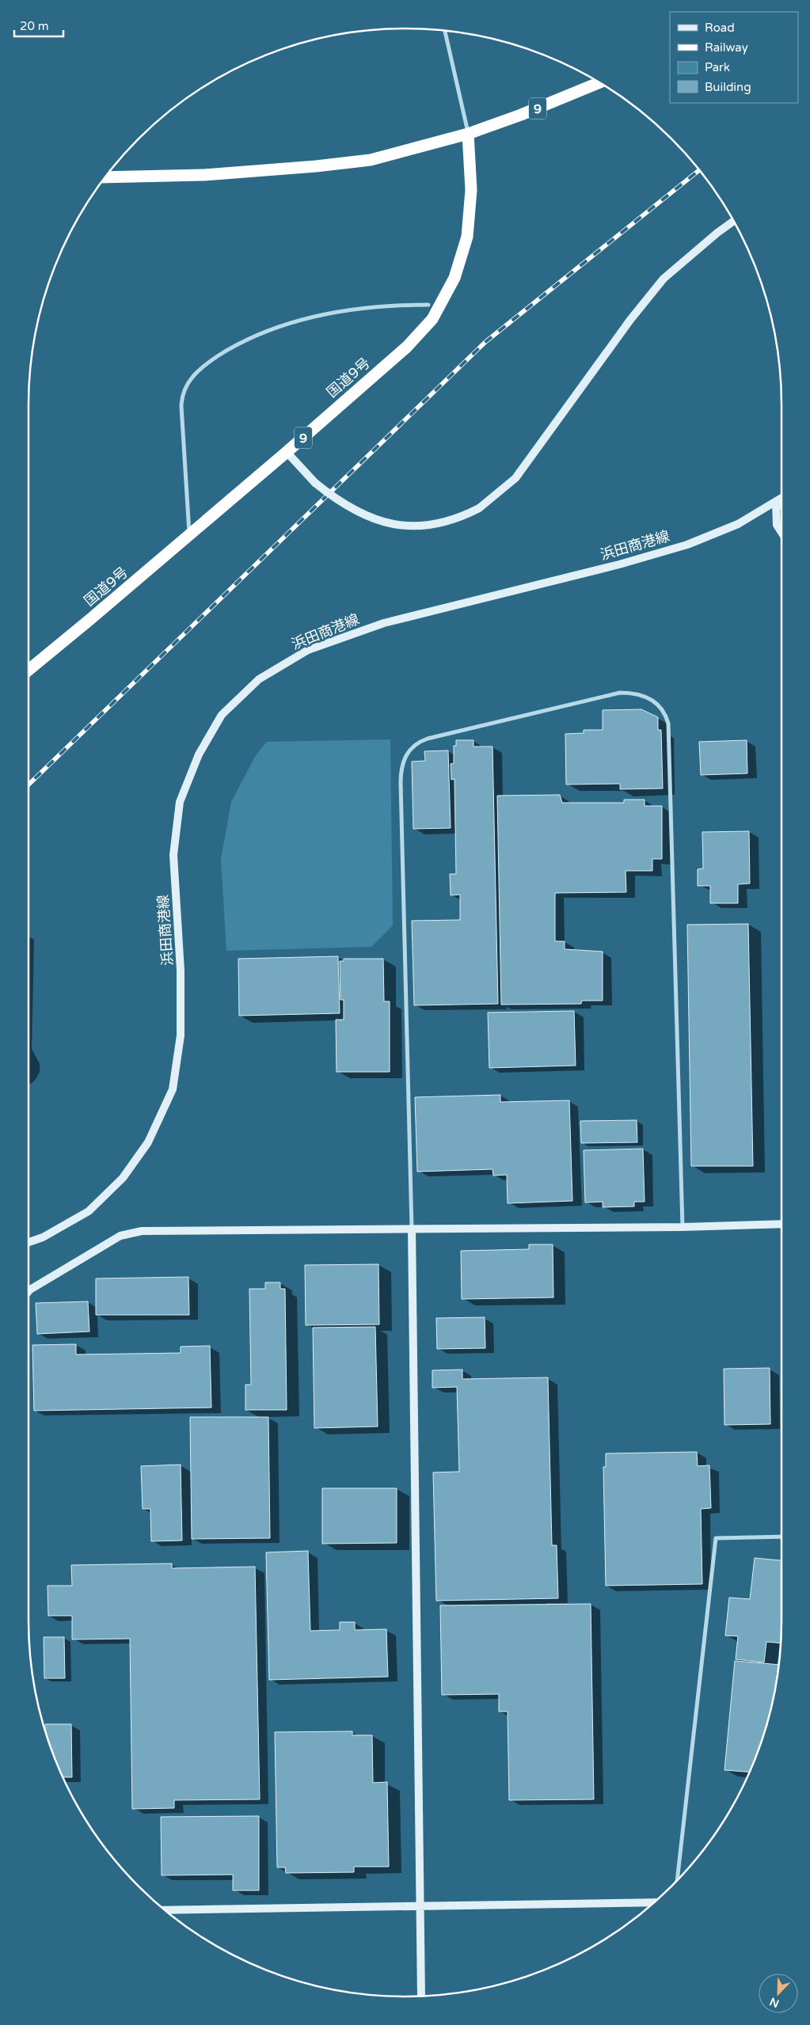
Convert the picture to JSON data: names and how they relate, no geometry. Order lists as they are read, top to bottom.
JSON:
{
  "streets": {
    "highway": ["9", "国道9号"],
    "street": ["浜田商港線"]
  },
  "crossings": [
    ["9", "国道9号"]
  ],
  "legend": [
    "Road",
    "Railway",
    "Park",
    "Building"
  ],
  "scale_bar": "20 m",
  "north": "bottom left"
}
